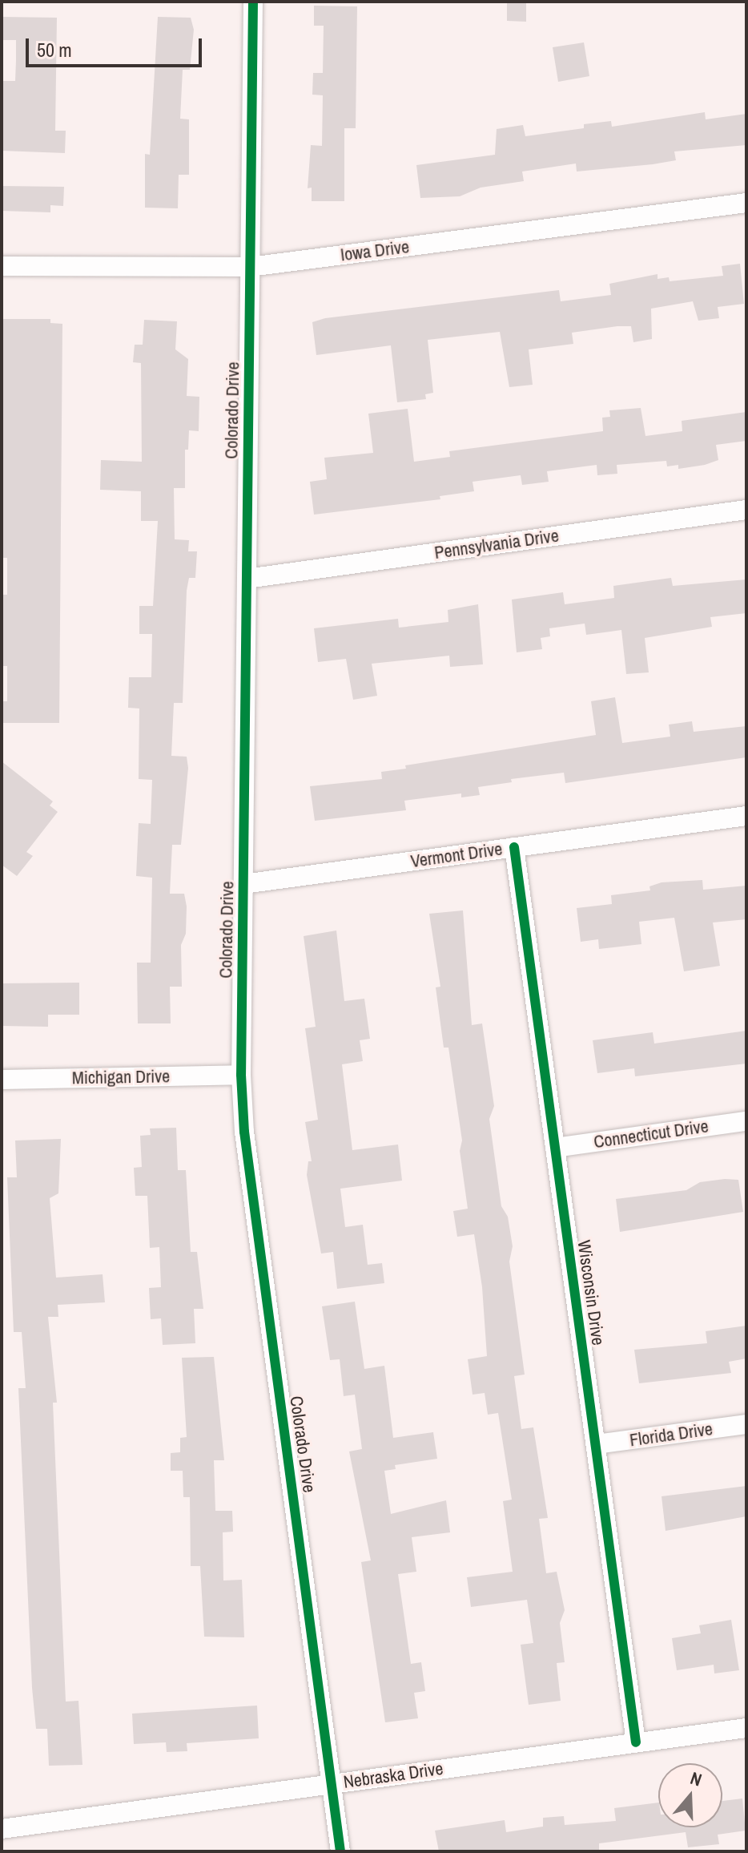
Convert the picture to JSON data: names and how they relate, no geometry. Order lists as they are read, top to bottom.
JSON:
{
  "streets": {
    "street": [
      "Iowa Drive",
      "Colorado Drive",
      "Pennsylvania Drive",
      "Vermont Drive",
      "Michigan Drive",
      "Connecticut Drive",
      "Wisconsin Drive",
      "Florida Drive",
      "Nebraska Drive"
    ]
  },
  "crossings": [
    ["Iowa Drive", "Colorado Drive"],
    ["Colorado Drive", "Pennsylvania Drive"],
    ["Colorado Drive", "Vermont Drive"],
    ["Colorado Drive", "Michigan Drive"],
    ["Colorado Drive", "Nebraska Drive"],
    ["Vermont Drive", "Wisconsin Drive"],
    ["Connecticut Drive", "Wisconsin Drive"],
    ["Wisconsin Drive", "Florida Drive"],
    ["Wisconsin Drive", "Nebraska Drive"]
  ],
  "scale_bar": "50 m",
  "north": "top"
}
